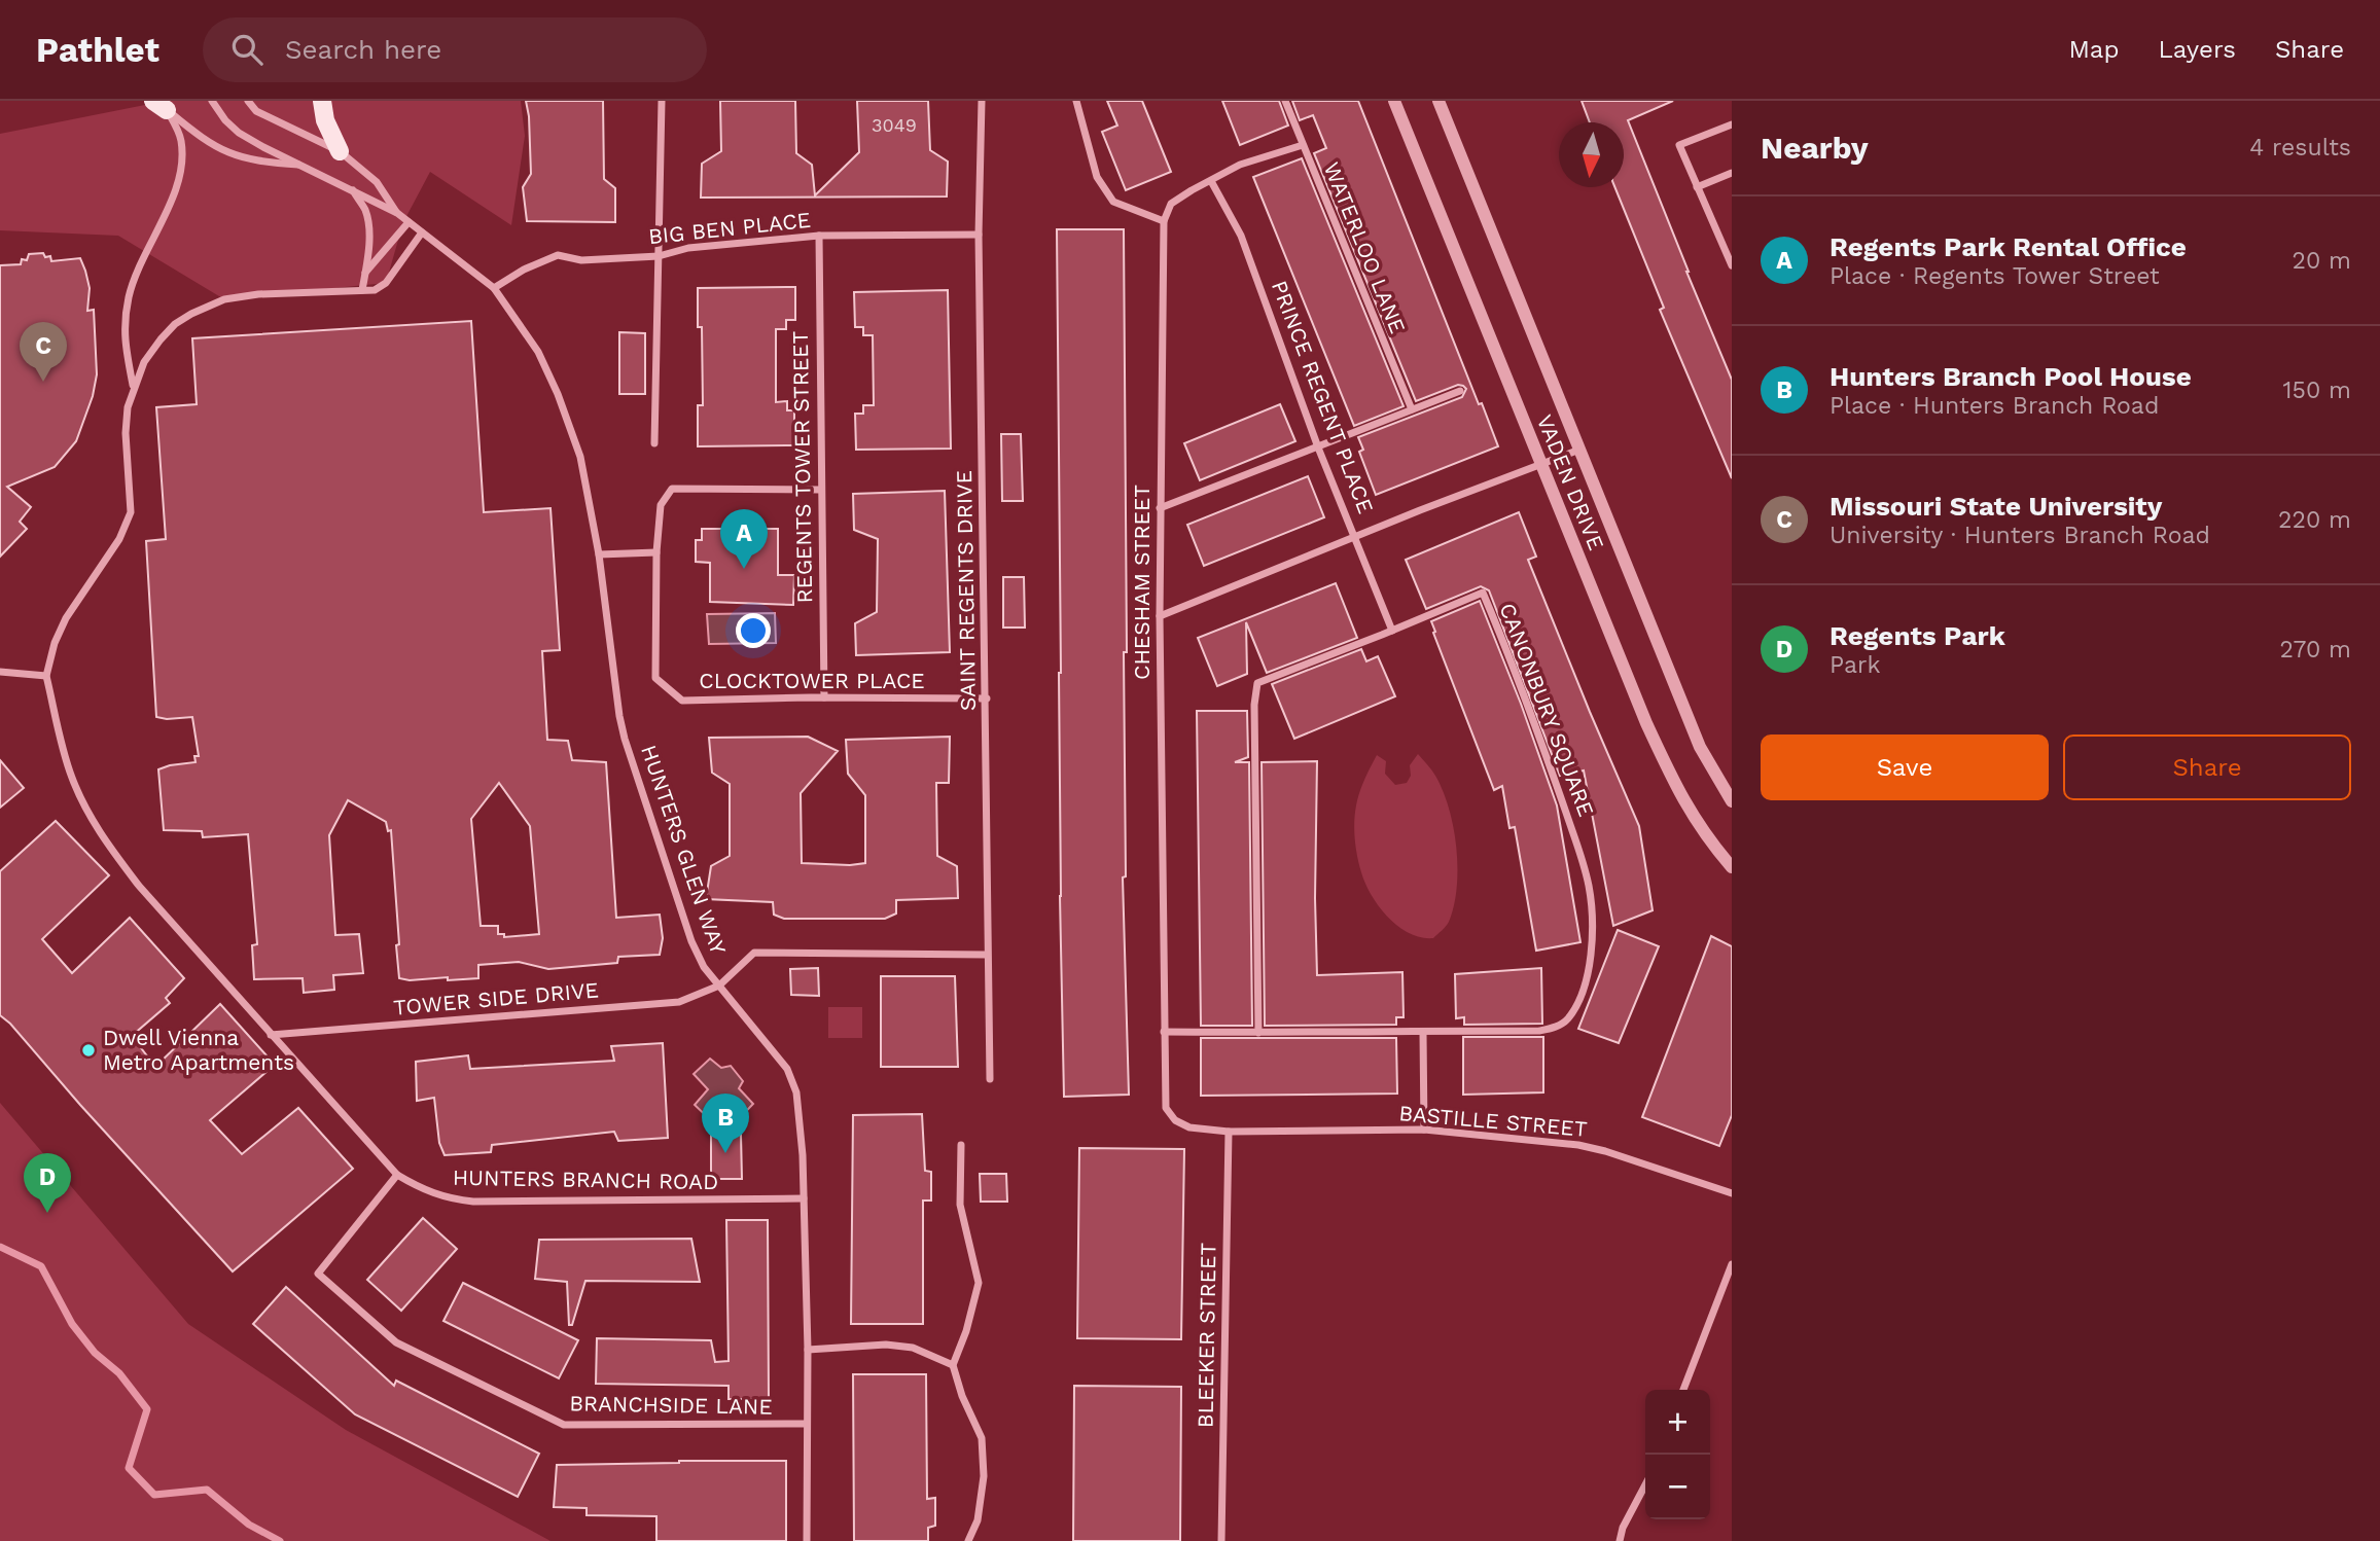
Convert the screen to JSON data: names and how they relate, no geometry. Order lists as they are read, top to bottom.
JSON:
{
  "streets": {
    "street": [
      "BIG BEN PLACE",
      "WATERLOO LANE",
      "PRINCE REGENT PLACE",
      "REGENTS TOWER STREET",
      "VADEN DRIVE",
      "CHESHAM STREET",
      "SAINT REGENTS DRIVE",
      "CLOCKTOWER PLACE",
      "CANONBURY SQUARE",
      "HUNTERS GLEN WAY",
      "TOWER SIDE DRIVE",
      "BASTILLE STREET",
      "HUNTERS BRANCH ROAD",
      "BLEEKER STREET",
      "BRANCHSIDE LANE"
    ]
  },
  "crossings": [
    ["BIG BEN PLACE", "REGENTS TOWER STREET"],
    ["BIG BEN PLACE", "SAINT REGENTS DRIVE"],
    ["BIG BEN PLACE", "HUNTERS GLEN WAY"],
    ["PRINCE REGENT PLACE", "CANONBURY SQUARE"],
    ["REGENTS TOWER STREET", "CLOCKTOWER PLACE"],
    ["CHESHAM STREET", "CANONBURY SQUARE"],
    ["CHESHAM STREET", "BASTILLE STREET"],
    ["SAINT REGENTS DRIVE", "CLOCKTOWER PLACE"],
    ["HUNTERS GLEN WAY", "TOWER SIDE DRIVE"],
    ["HUNTERS GLEN WAY", "HUNTERS BRANCH ROAD"],
    ["HUNTERS GLEN WAY", "BRANCHSIDE LANE"],
    ["TOWER SIDE DRIVE", "HUNTERS BRANCH ROAD"],
    ["BASTILLE STREET", "BLEEKER STREET"],
    ["HUNTERS BRANCH ROAD", "BRANCHSIDE LANE"]
  ],
  "places": ["Dwell Vienna Metro Apartments"],
  "house_numbers": ["3049"],
  "north": "bottom",
  "page": {
    "header": "Pathlet",
    "search": "Search here",
    "nav": ["Map", "Layers", "Share"],
    "heading": ["Nearby", "4 results"],
    "list": [
      {
        "mark": "A",
        "name": "Regents Park Rental Office",
        "note": "Place · Regents Tower Street",
        "value": "20 m"
      },
      {
        "mark": "B",
        "name": "Hunters Branch Pool House",
        "note": "Place · Hunters Branch Road",
        "value": "150 m"
      },
      {
        "mark": "C",
        "name": "Missouri State University",
        "note": "University · Hunters Branch Road",
        "value": "220 m"
      },
      {
        "mark": "D",
        "name": "Regents Park",
        "note": "Park",
        "value": "270 m"
      }
    ],
    "pins": [
      "C",
      "A",
      "B",
      "D"
    ],
    "buttons": ["Save", "Share"],
    "map_buttons": ["+", "−"]
  }
}
